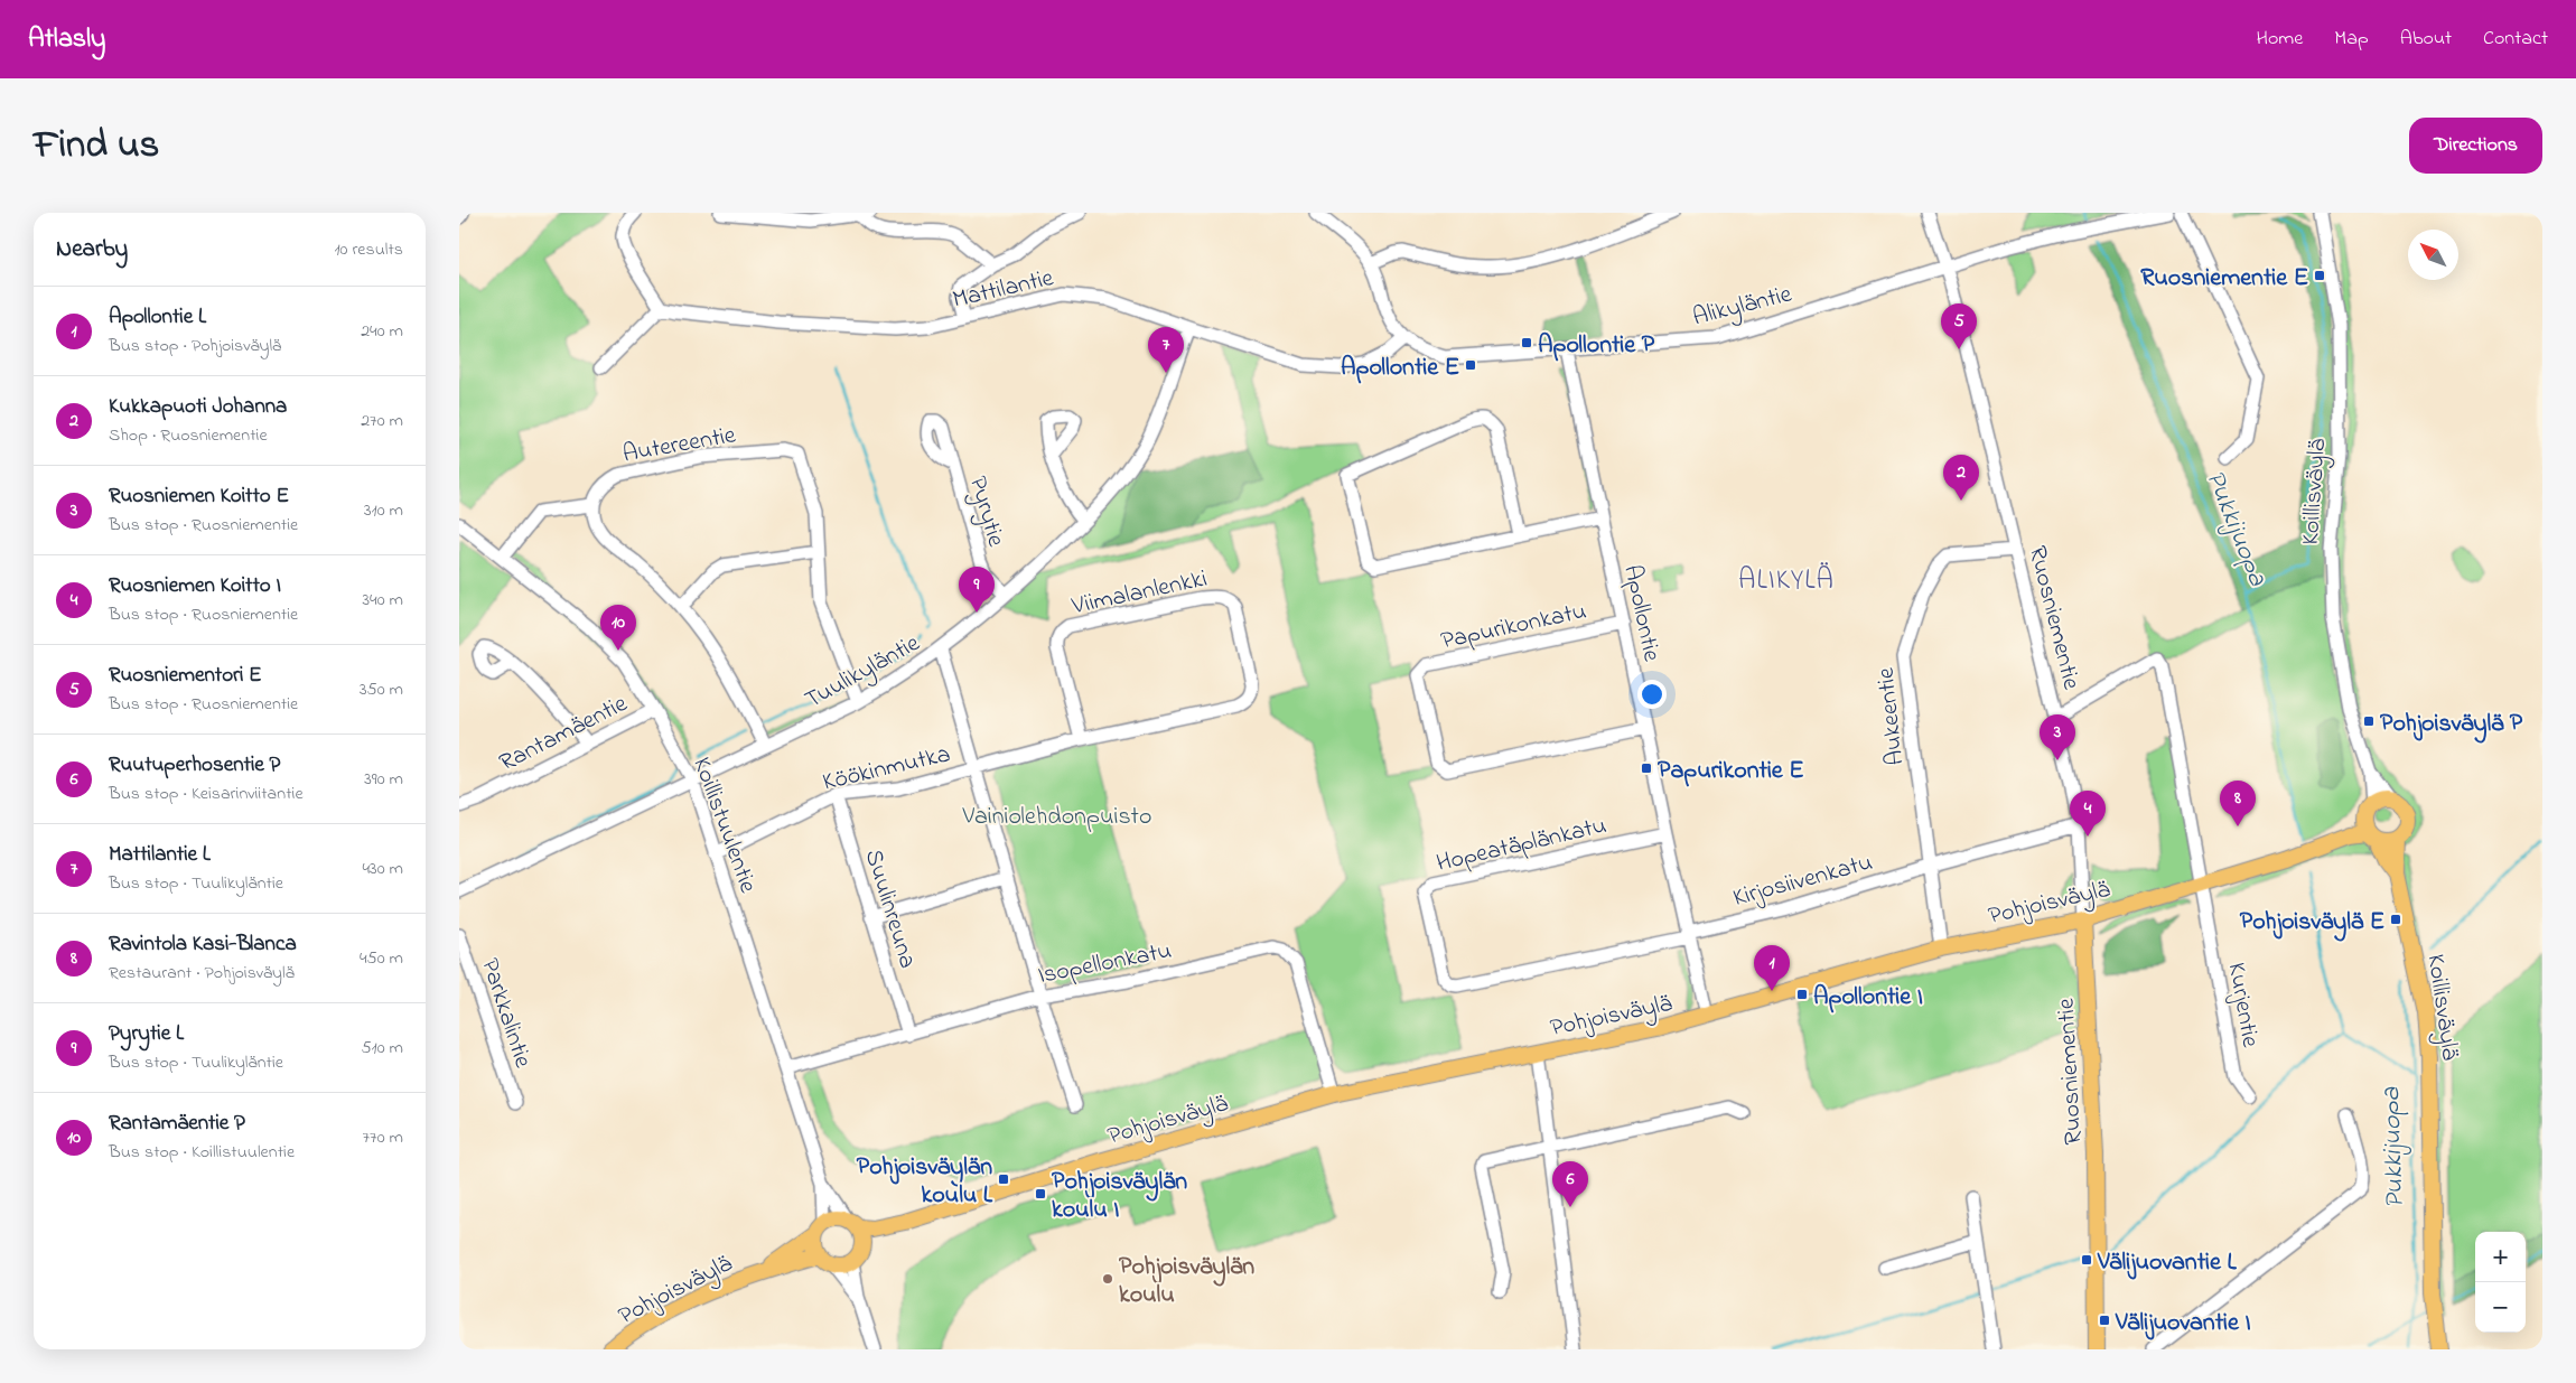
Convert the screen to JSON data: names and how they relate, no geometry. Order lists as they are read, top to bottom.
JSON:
{
  "streets": {
    "main road": ["Koillisväylä", "Ruosniementie", "Pohjoisväylä"],
    "street": [
      "Mattilantie",
      "Alikyläntie",
      "Autereentie",
      "Pyrytie",
      "Viimalanlenkki",
      "Apollontie",
      "Papurikonkatu",
      "Tuulikyläntie",
      "Aukeentie",
      "Rantamäentie",
      "Köökinmutka",
      "Koillistuulentie",
      "Hopeatäplänkatu",
      "Kirjosiivenkatu",
      "Suulinreuna",
      "Isopellonkatu",
      "Kurjentie",
      "Parkkalintie"
    ]
  },
  "crossings": [
    ["Mattilantie", "Alikyläntie"],
    ["Mattilantie", "Tuulikyläntie"],
    ["Alikyläntie", "Apollontie"],
    ["Alikyläntie", "Ruosniementie"],
    ["Autereentie", "Tuulikyläntie"],
    ["Koillisväylä", "Pohjoisväylä"],
    ["Pyrytie", "Tuulikyläntie"],
    ["Viimalanlenkki", "Köökinmutka"],
    ["Apollontie", "Papurikonkatu"],
    ["Apollontie", "Hopeatäplänkatu"],
    ["Apollontie", "Kirjosiivenkatu"],
    ["Apollontie", "Pohjoisväylä"],
    ["Ruosniementie", "Aukeentie"],
    ["Ruosniementie", "Kirjosiivenkatu"],
    ["Ruosniementie", "Pohjoisväylä"],
    ["Ruosniementie", "Kurjentie"],
    ["Tuulikyläntie", "Koillistuulentie"],
    ["Aukeentie", "Kirjosiivenkatu"],
    ["Aukeentie", "Pohjoisväylä"],
    ["Rantamäentie", "Koillistuulentie"],
    ["Köökinmutka", "Koillistuulentie"],
    ["Köökinmutka", "Suulinreuna"],
    ["Koillistuulentie", "Pohjoisväylä"],
    ["Koillistuulentie", "Isopellonkatu"],
    ["Hopeatäplänkatu", "Kirjosiivenkatu"],
    ["Pohjoisväylä", "Isopellonkatu"],
    ["Pohjoisväylä", "Kurjentie"],
    ["Suulinreuna", "Isopellonkatu"]
  ],
  "districts": ["ALIKYLÄ"],
  "water": ["Pukkijuopa"],
  "parks": ["Vainiolehdonpuisto"],
  "places": {
    "transit": [
      "Ruosniementie E",
      "Apollontie P",
      "Apollontie E",
      "Pohjoisväylä P",
      "Papurikontie E",
      "Pohjoisväylä E",
      "Apollontie I",
      "Pohjoisväylän koulu L",
      "Pohjoisväylän koulu I",
      "Välijuovantie L",
      "Välijuovantie I"
    ],
    "other": ["Pohjoisväylän koulu"]
  },
  "north": "top left",
  "page": {
    "header": "Atlasly",
    "nav": [
      "Home",
      "Map",
      "About",
      "Contact"
    ],
    "title": "Find us",
    "buttons": "Directions",
    "heading": ["Nearby", "10 results"],
    "list": [
      {
        "mark": "1",
        "name": "Apollontie L",
        "note": "Bus stop · Pohjoisväylä",
        "value": "240 m"
      },
      {
        "mark": "2",
        "name": "Kukkapuoti Johanna",
        "note": "Shop · Ruosniementie",
        "value": "270 m"
      },
      {
        "mark": "3",
        "name": "Ruosniemen Koitto E",
        "note": "Bus stop · Ruosniementie",
        "value": "310 m"
      },
      {
        "mark": "4",
        "name": "Ruosniemen Koitto I",
        "note": "Bus stop · Ruosniementie",
        "value": "340 m"
      },
      {
        "mark": "5",
        "name": "Ruosniementori E",
        "note": "Bus stop · Ruosniementie",
        "value": "350 m"
      },
      {
        "mark": "6",
        "name": "Ruutuperhosentie P",
        "note": "Bus stop · Keisarinviitantie",
        "value": "390 m"
      },
      {
        "mark": "7",
        "name": "Mattilantie L",
        "note": "Bus stop · Tuulikyläntie",
        "value": "430 m"
      },
      {
        "mark": "8",
        "name": "Ravintola Kasi-Blanca",
        "note": "Restaurant · Pohjoisväylä",
        "value": "450 m"
      },
      {
        "mark": "9",
        "name": "Pyrytie L",
        "note": "Bus stop · Tuulikyläntie",
        "value": "510 m"
      },
      {
        "mark": "10",
        "name": "Rantamäentie P",
        "note": "Bus stop · Koillistuulentie",
        "value": "770 m"
      }
    ],
    "pins": [
      "5",
      "7",
      "2",
      "9",
      "10",
      "3",
      "8",
      "4",
      "1",
      "6"
    ],
    "map_buttons": ["+", "−"]
  }
}
